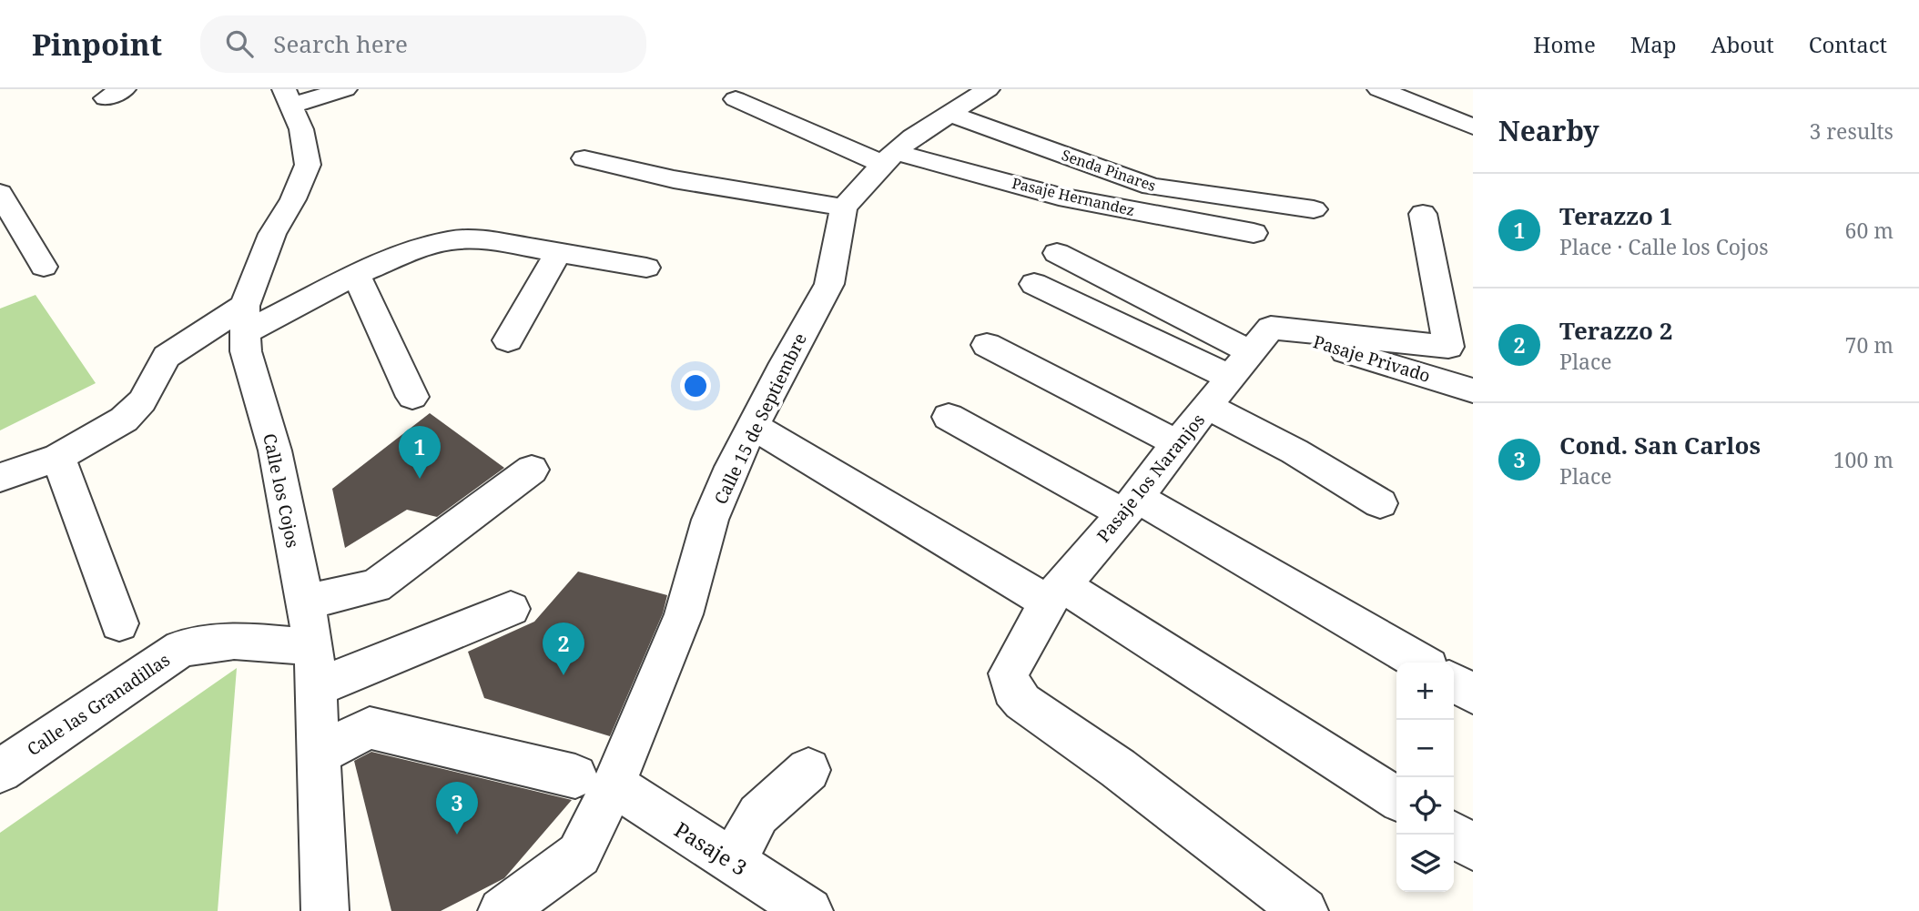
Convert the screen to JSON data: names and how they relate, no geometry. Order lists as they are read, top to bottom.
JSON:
{
  "streets": {
    "street": [
      "Senda Pinares",
      "Pasaje Hernandez",
      "Pasaje Privado",
      "Calle 15 de Septiembre",
      "Pasaje los Naranjos",
      "Calle los Cojos",
      "Calle las Granadillas",
      "Pasaje 3"
    ]
  },
  "crossings": [
    ["Pasaje Privado", "Pasaje los Naranjos"],
    ["Calle 15 de Septiembre", "Pasaje 3"],
    ["Calle los Cojos", "Calle las Granadillas"]
  ],
  "page": {
    "header": "Pinpoint",
    "search": "Search here",
    "nav": [
      "Home",
      "Map",
      "About",
      "Contact"
    ],
    "heading": ["Nearby", "3 results"],
    "list": [
      {
        "mark": "1",
        "name": "Terazzo 1",
        "note": "Place · Calle los Cojos",
        "value": "60 m"
      },
      {
        "mark": "2",
        "name": "Terazzo 2",
        "note": "Place",
        "value": "70 m"
      },
      {
        "mark": "3",
        "name": "Cond. San Carlos",
        "note": "Place",
        "value": "100 m"
      }
    ],
    "pins": ["1", "2", "3"],
    "map_buttons": ["+", "−"]
  }
}
